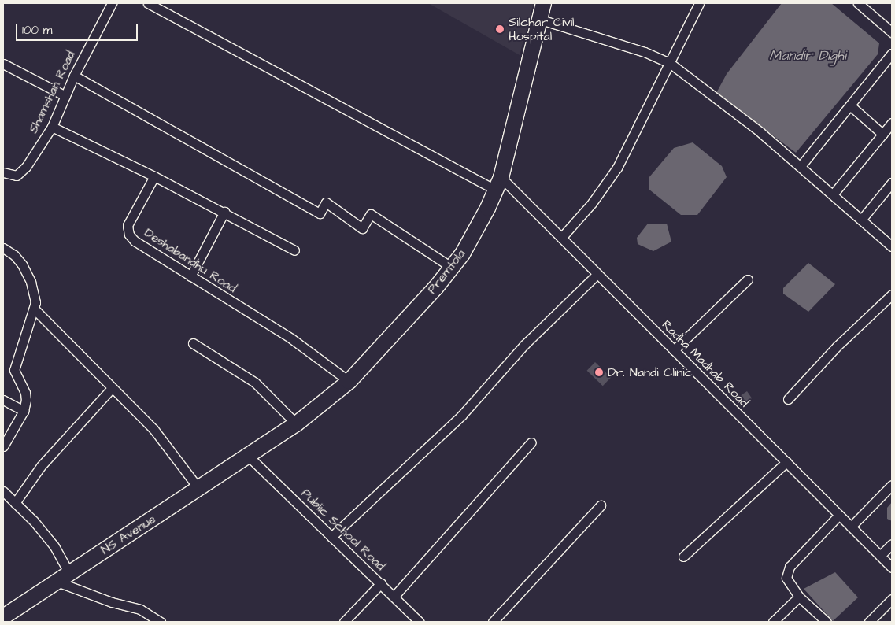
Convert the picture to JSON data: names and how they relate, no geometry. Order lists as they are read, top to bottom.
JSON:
{
  "streets": {
    "highway": ["Premtola", "NS Avenue"],
    "street": [
      "Shamshan Road",
      "Deshabandhu Road",
      "Radha Madhab Road",
      "Public School Road"
    ]
  },
  "crossings": [
    ["Deshabandhu Road", "Premtola"],
    ["Premtola", "Radha Madhab Road"],
    ["Premtola", "Public School Road"],
    ["Premtola", "NS Avenue"],
    ["Public School Road", "NS Avenue"]
  ],
  "water": ["Mandir Dighi"],
  "places": ["Silchar Civil Hospital", "Dr. Nandi Clinic"],
  "scale_bar": "100 m"
}
